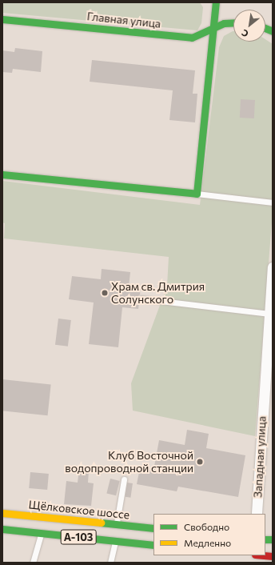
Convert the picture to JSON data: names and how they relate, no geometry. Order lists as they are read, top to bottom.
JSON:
{
  "streets": {
    "street": [
      "Главная улица",
      "Западная улица",
      "Щёлковское шоссе",
      "А-103"
    ]
  },
  "places": ["Храм св. Дмитрия Солунского", "Клуб Восточной водопроводной станции"],
  "legend": ["Свободно", "Медленно"],
  "north": "bottom left"
}
